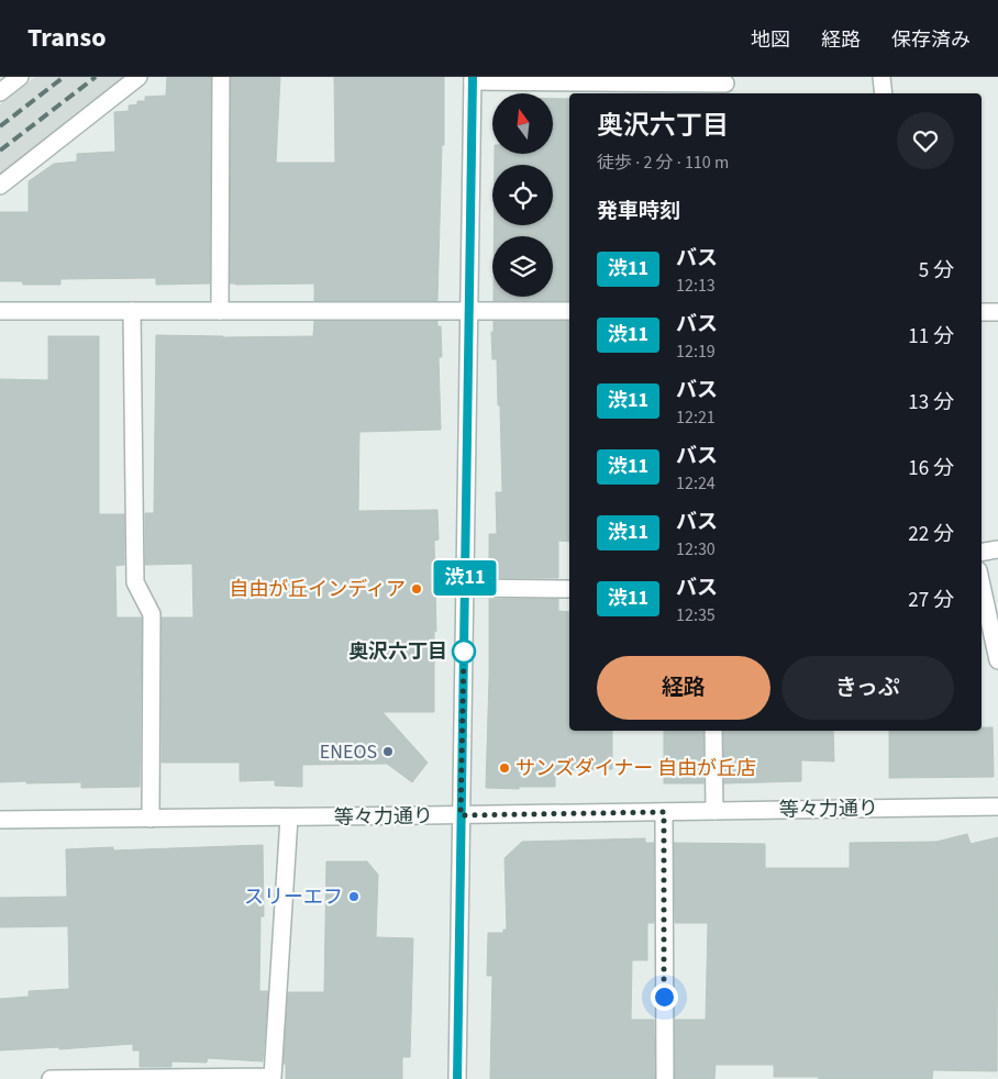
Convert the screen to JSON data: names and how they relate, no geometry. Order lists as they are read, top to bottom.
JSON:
{
  "streets": {
    "street": ["等々力通り"]
  },
  "places": [
    "自由が丘インディア",
    "奥沢六丁目",
    "ENEOS",
    "サンズダイナー 自由が丘店",
    "スリーエフ"
  ],
  "lines": ["bus line 渋11"],
  "north": "top",
  "page": {
    "header": "Transo",
    "nav": ["地図", "経路", "保存済み"],
    "on_map": "渋11",
    "heading": [
      ["奥沢六丁目", "徒歩 · 2 分 · 110 m"],
      "発車時刻"
    ],
    "list": [
      {
        "mark": "渋11",
        "name": "バス",
        "note": "12:13",
        "value": "5 分"
      },
      {
        "mark": "渋11",
        "name": "バス",
        "note": "12:19",
        "value": "11 分"
      },
      {
        "mark": "渋11",
        "name": "バス",
        "note": "12:21",
        "value": "13 分"
      },
      {
        "mark": "渋11",
        "name": "バス",
        "note": "12:24",
        "value": "16 分"
      },
      {
        "mark": "渋11",
        "name": "バス",
        "note": "12:30",
        "value": "22 分"
      },
      {
        "mark": "渋11",
        "name": "バス",
        "note": "12:35",
        "value": "27 分"
      }
    ],
    "buttons": ["経路", "きっぷ"]
  }
}
